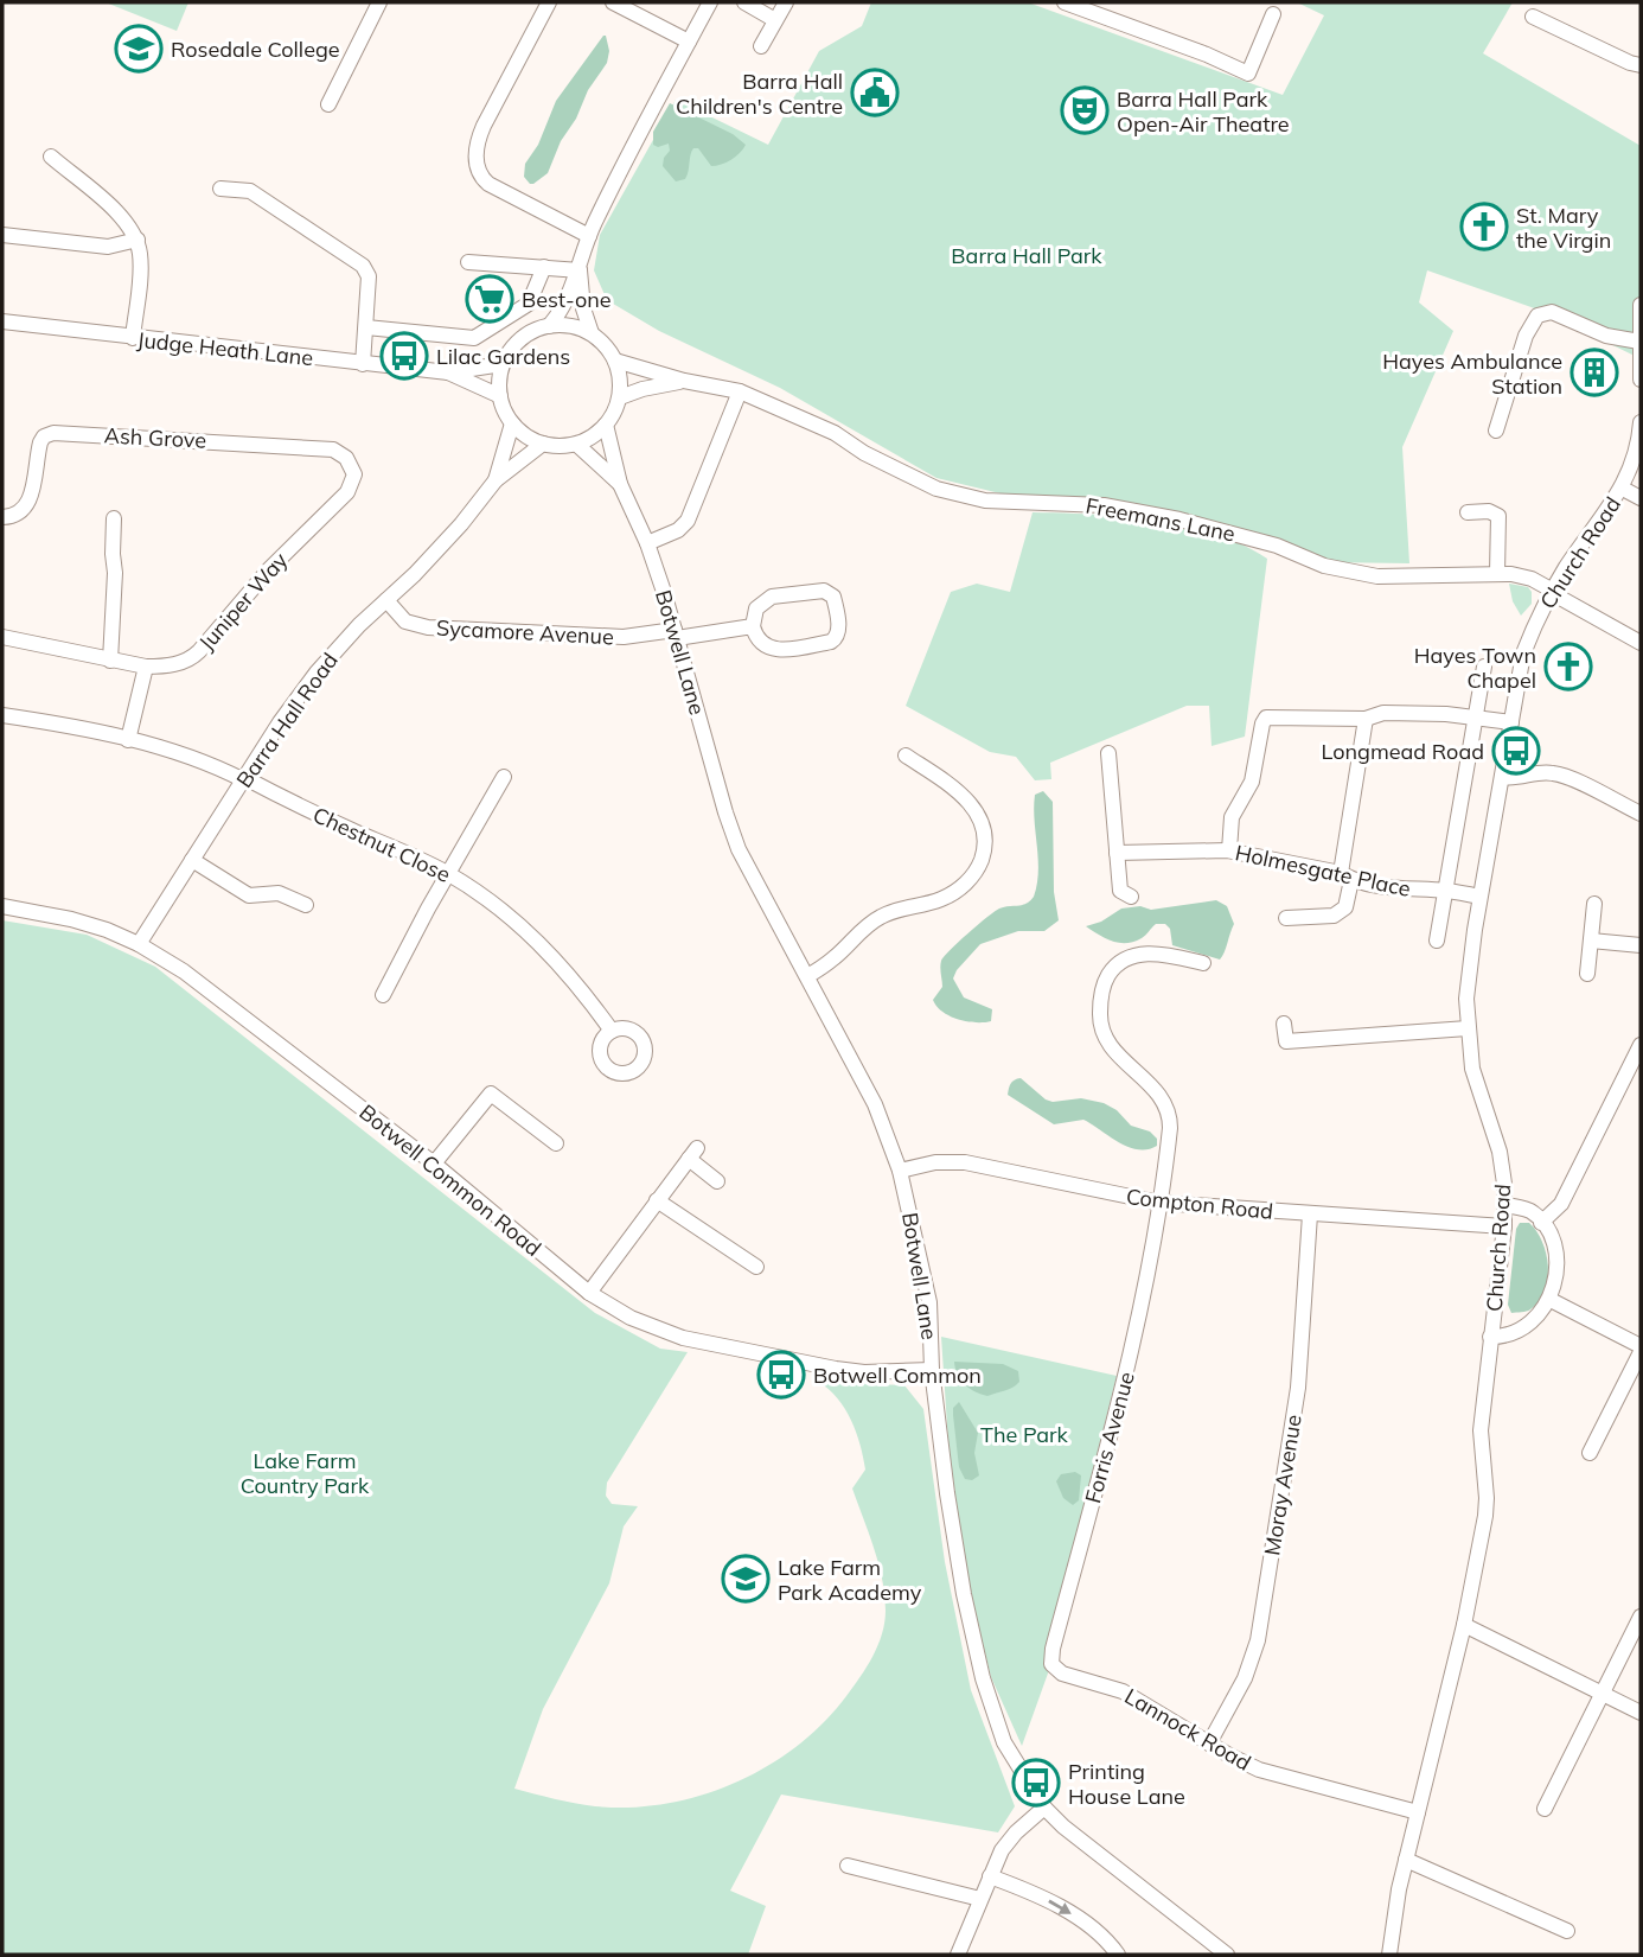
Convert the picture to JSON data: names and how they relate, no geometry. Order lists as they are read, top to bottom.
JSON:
{
  "streets": {
    "street": [
      "Judge Heath Lane",
      "Ash Grove",
      "Freemans Lane",
      "Church Road",
      "Juniper Way",
      "Sycamore Avenue",
      "Botwell Lane",
      "Barra Hall Road",
      "Chestnut Close",
      "Holmesgate Place",
      "Botwell Common Road",
      "Compton Road",
      "Forris Avenue",
      "Moray Avenue",
      "Lannock Road"
    ]
  },
  "crossings": [
    ["Judge Heath Lane", "Freemans Lane"],
    ["Judge Heath Lane", "Botwell Lane"],
    ["Judge Heath Lane", "Barra Hall Road"],
    ["Ash Grove", "Juniper Way"],
    ["Freemans Lane", "Church Road"],
    ["Freemans Lane", "Botwell Lane"],
    ["Freemans Lane", "Barra Hall Road"],
    ["Church Road", "Holmesgate Place"],
    ["Church Road", "Compton Road"],
    ["Church Road", "Lannock Road"],
    ["Sycamore Avenue", "Botwell Lane"],
    ["Sycamore Avenue", "Barra Hall Road"],
    ["Botwell Lane", "Barra Hall Road"],
    ["Botwell Lane", "Botwell Common Road"],
    ["Botwell Lane", "Compton Road"],
    ["Barra Hall Road", "Chestnut Close"],
    ["Barra Hall Road", "Botwell Common Road"],
    ["Compton Road", "Forris Avenue"],
    ["Compton Road", "Moray Avenue"],
    ["Forris Avenue", "Lannock Road"],
    ["Moray Avenue", "Lannock Road"]
  ],
  "parks": ["Barra Hall Park", "The Park", "Lake Farm Country Park"],
  "places": {
    "school or university": ["Rosedale College", "Lake Farm Park Academy"],
    "public building": ["Barra Hall Children's Centre"],
    "theatre": ["Barra Hall Park Open-Air Theatre"],
    "church": ["St. Mary the Virgin", "Hayes Town Chapel"],
    "supermarket": ["Best-one"],
    "bus stop": [
      "Lilac Gardens",
      "Longmead Road",
      "Botwell Common",
      "Printing House Lane"
    ],
    "building": ["Hayes Ambulance Station"]
  }
}
